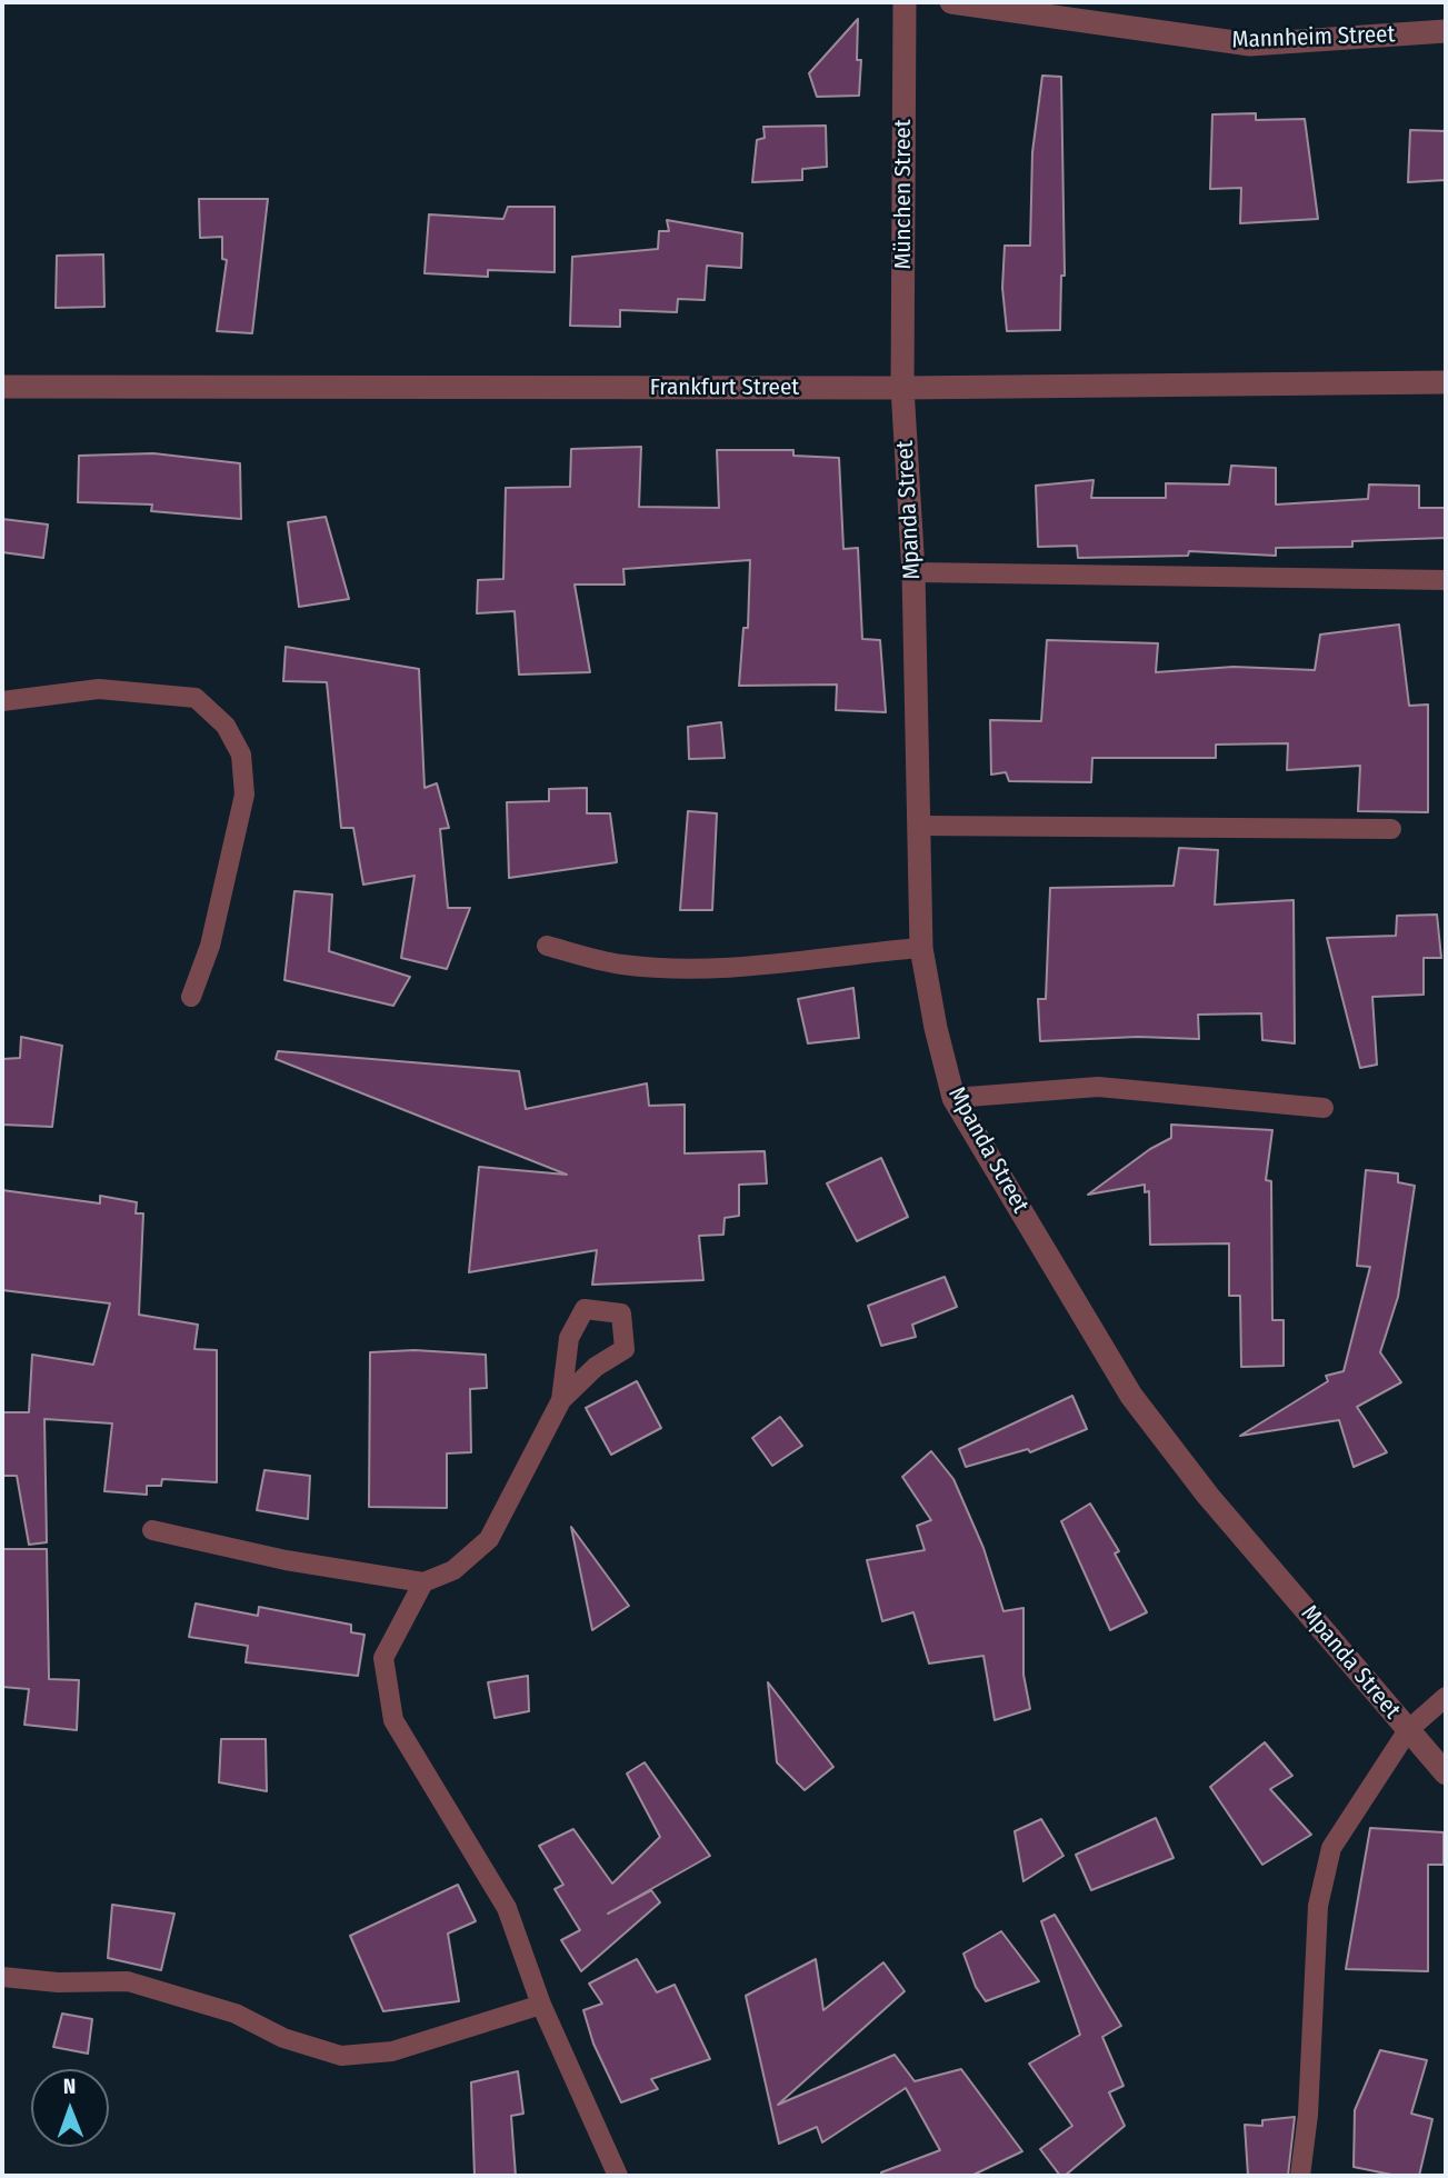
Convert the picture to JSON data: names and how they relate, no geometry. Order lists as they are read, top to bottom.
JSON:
{
  "streets": {
    "street": [
      "Mannheim Street",
      "München Street",
      "Frankfurt Street",
      "Mpanda Street"
    ]
  },
  "crossings": [
    ["München Street", "Frankfurt Street"],
    ["München Street", "Mpanda Street"],
    ["Frankfurt Street", "Mpanda Street"]
  ],
  "north": "top"
}
